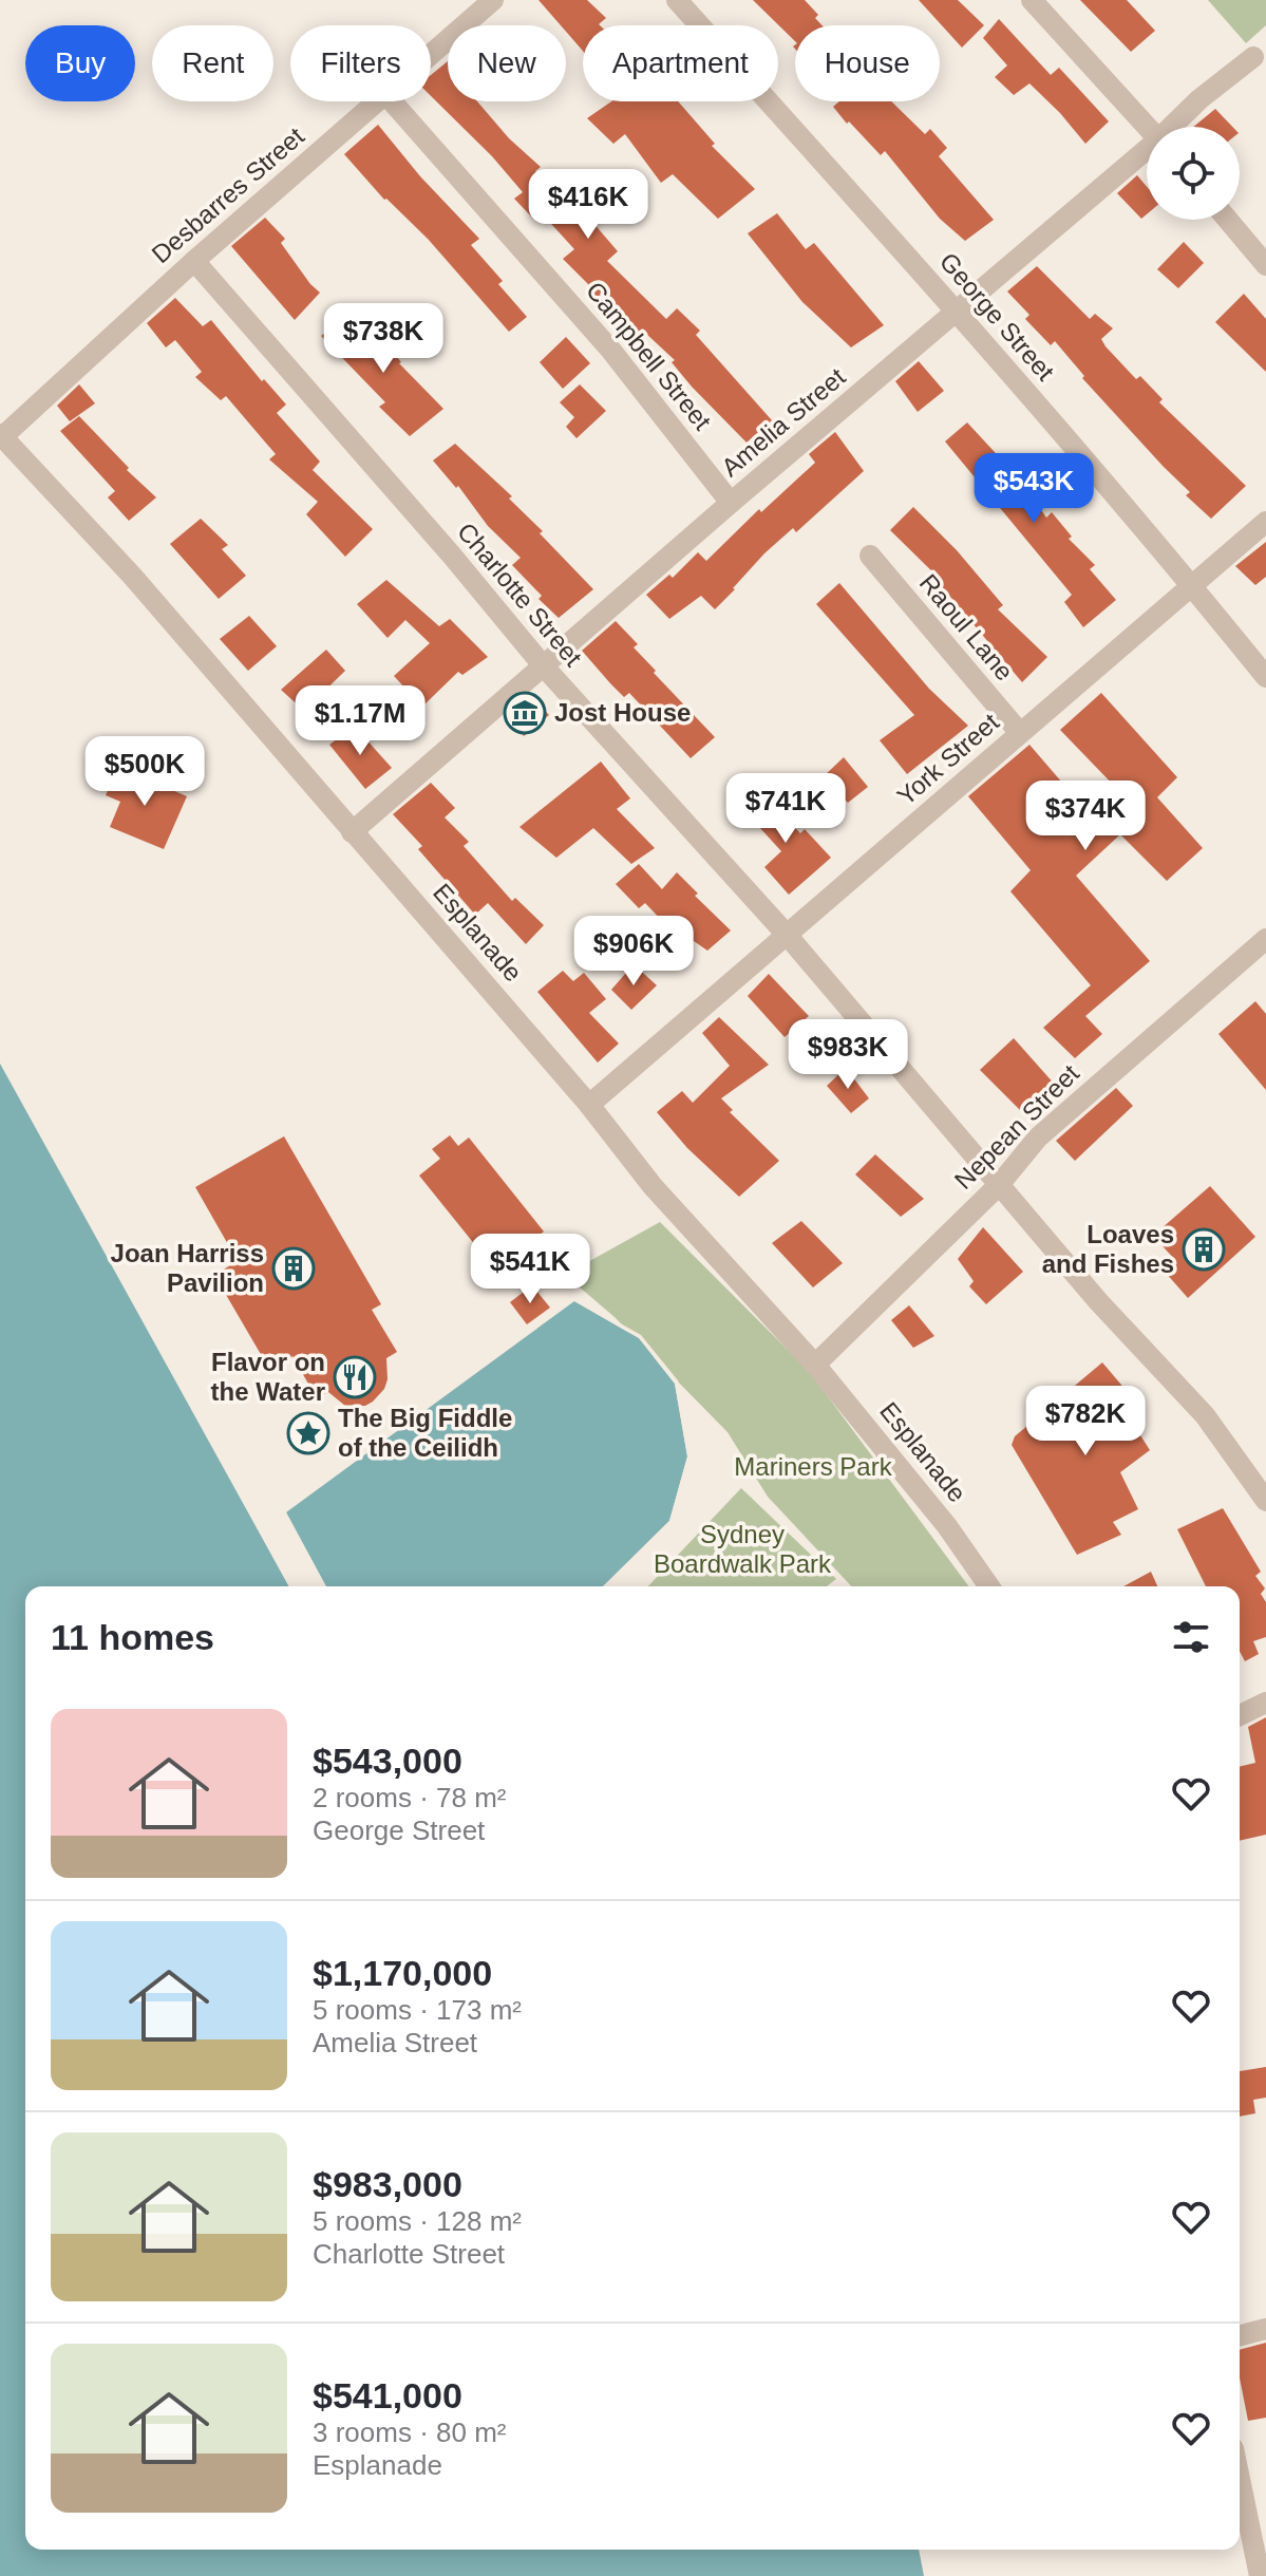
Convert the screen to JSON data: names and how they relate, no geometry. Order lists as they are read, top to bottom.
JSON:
{
  "streets": {
    "street": [
      "Desbarres Street",
      "George Street",
      "Campbell Street",
      "Amelia Street",
      "Charlotte Street",
      "Raoul Lane",
      "York Street",
      "Esplanade",
      "Nepean Street"
    ]
  },
  "crossings": [
    ["Desbarres Street", "Charlotte Street"],
    ["Desbarres Street", "Esplanade"],
    ["George Street", "Amelia Street"],
    ["George Street", "York Street"],
    ["Campbell Street", "Amelia Street"],
    ["Amelia Street", "Charlotte Street"],
    ["Amelia Street", "Esplanade"],
    ["Charlotte Street", "York Street"],
    ["Charlotte Street", "Nepean Street"],
    ["Raoul Lane", "York Street"],
    ["York Street", "Esplanade"],
    ["Esplanade", "Nepean Street"]
  ],
  "parks": ["Mariners Park", "Sydney Boardwalk Park"],
  "places": {
    "museum": ["Jost House"],
    "building": ["Loaves and Fishes", "Joan Harriss Pavilion"],
    "restaurant": ["Flavor on the Water"],
    "place": ["The Big Fiddle of the Ceilidh"]
  },
  "page": {
    "chip": [
      "Buy",
      "Rent",
      "Filters",
      "New",
      "Apartment",
      "House"
    ],
    "price": [
      "$416K",
      "$738K",
      "$543K",
      "$1.17M",
      "$500K",
      "$741K",
      "$374K",
      "$906K",
      "$983K",
      "$541K",
      "$782K"
    ],
    "heading": "11 homes",
    "list": [
      {
        "name": "$543,000",
        "note": "2 rooms · 78 m² · George Street"
      },
      {
        "name": "$1,170,000",
        "note": "5 rooms · 173 m² · Amelia Street"
      },
      {
        "name": "$983,000",
        "note": "5 rooms · 128 m² · Charlotte Street"
      },
      {
        "name": "$541,000",
        "note": "3 rooms · 80 m² · Esplanade"
      }
    ]
  }
}
